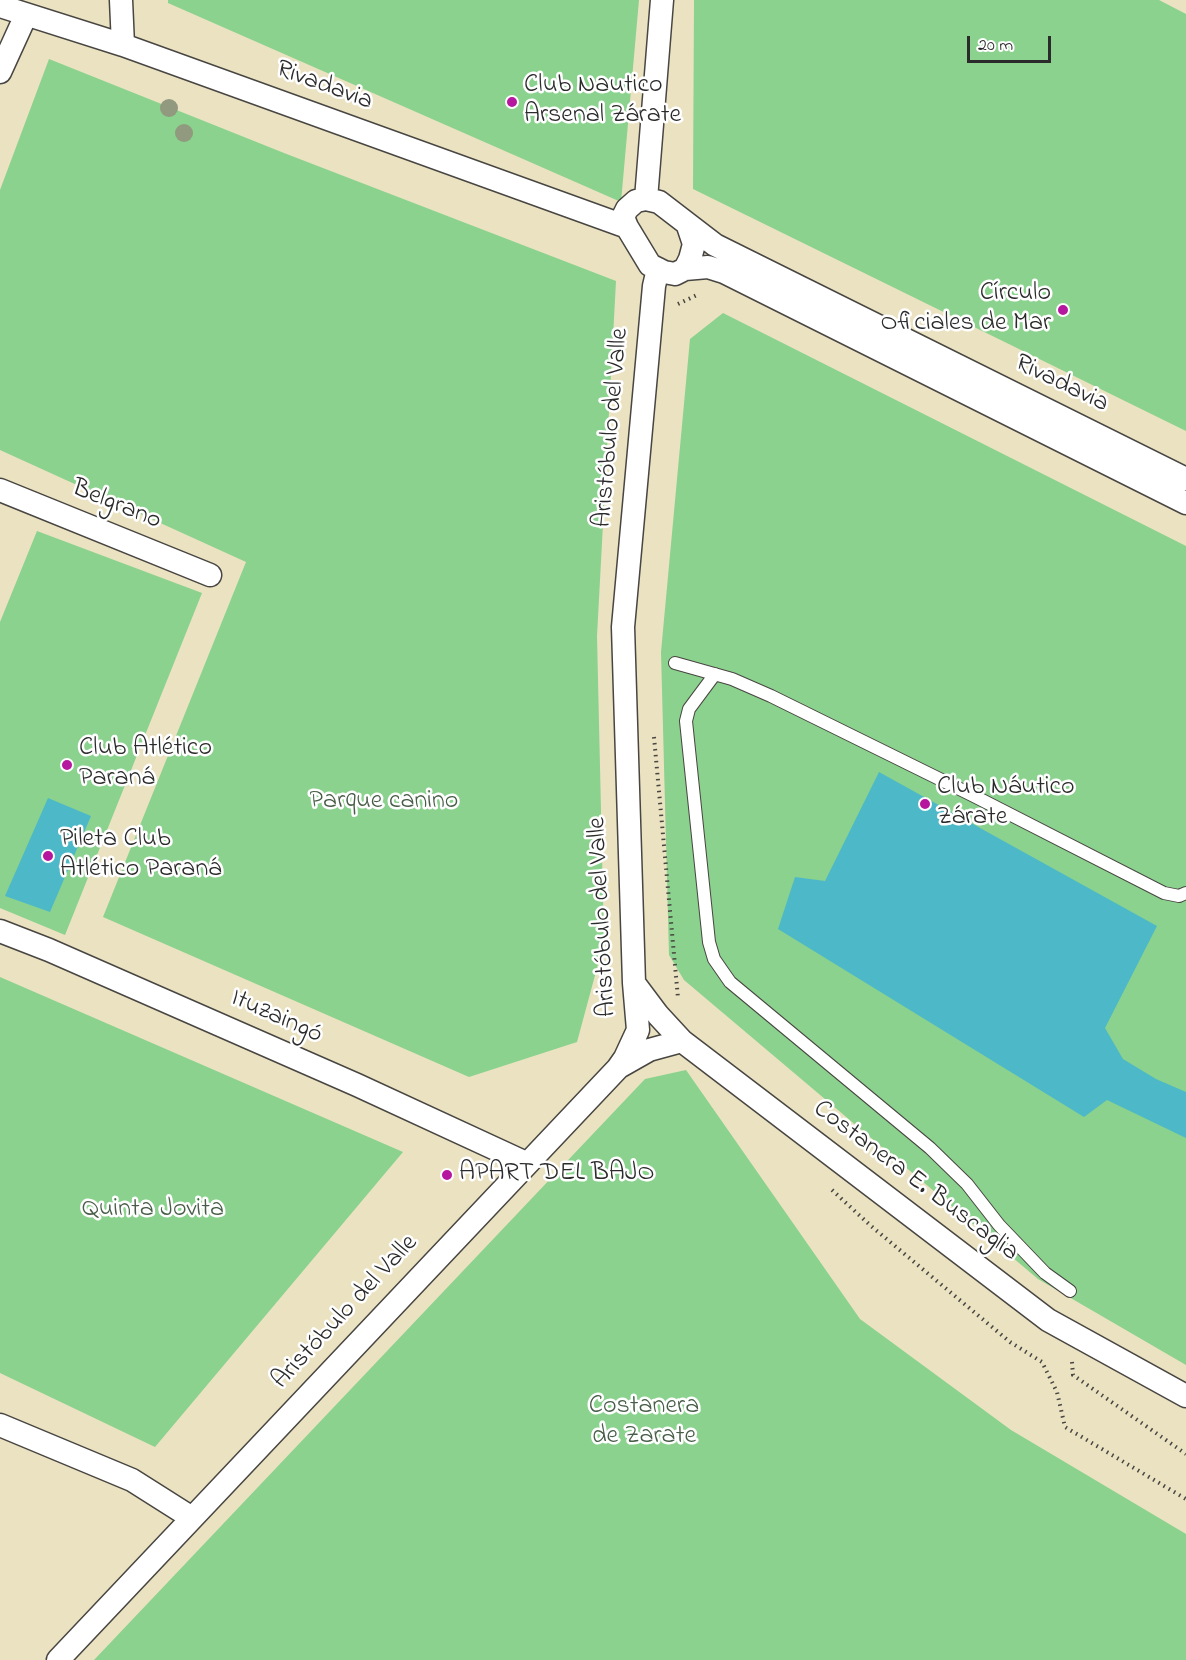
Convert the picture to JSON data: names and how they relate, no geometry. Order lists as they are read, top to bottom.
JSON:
{
  "streets": {
    "street": [
      "Rivadavia",
      "Aristóbulo del Valle",
      "Belgrano",
      "Ituzaingó",
      "Costanera E. Buscaglia"
    ]
  },
  "crossings": [
    ["Rivadavia", "Aristóbulo del Valle"],
    ["Aristóbulo del Valle", "Ituzaingó"],
    ["Aristóbulo del Valle", "Costanera E. Buscaglia"]
  ],
  "parks": ["Parque canino", "Quinta Jovita", "Costanera de Zarate"],
  "places": [
    "Club Nautico Arsenal Zárate",
    "Círculo Oficiales de Mar",
    "Club Atlético Paraná",
    "Club Náutico Zárate",
    "Pileta Club Atlético Paraná",
    "APART DEL BAJO"
  ],
  "scale_bar": "20 m"
}
